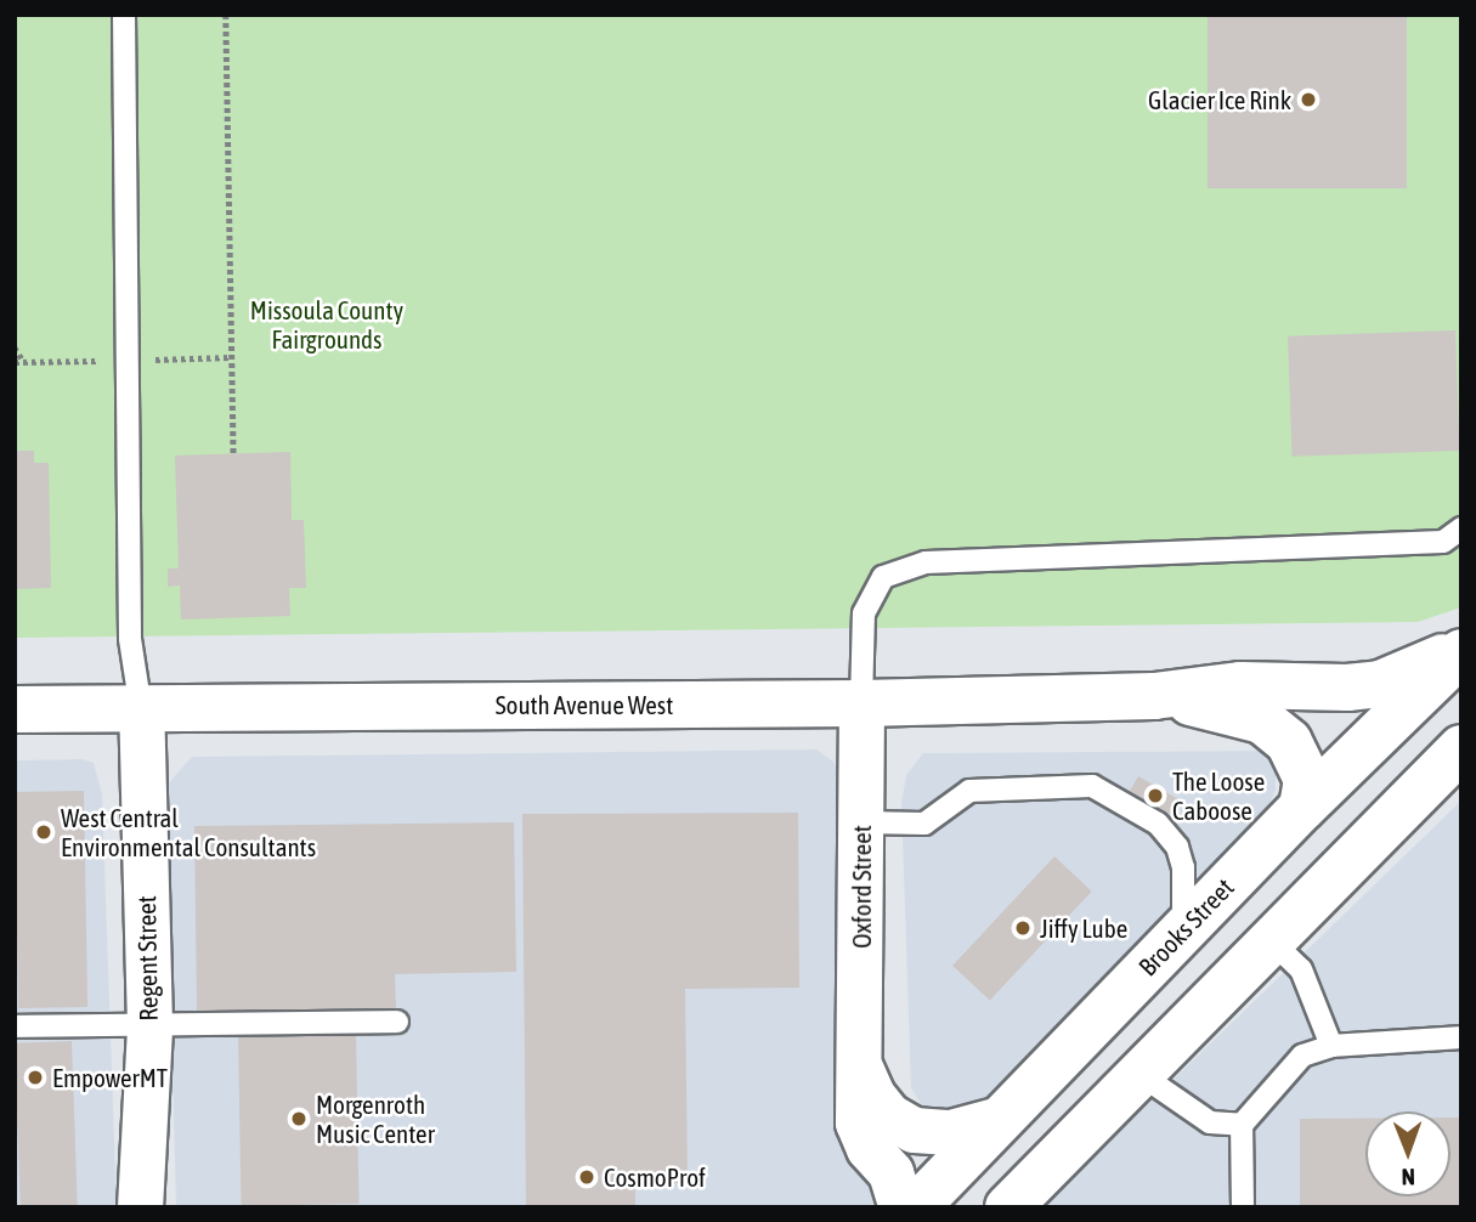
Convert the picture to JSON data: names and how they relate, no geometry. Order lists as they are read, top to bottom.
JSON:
{
  "streets": {
    "main road": ["South Avenue West", "Brooks Street"],
    "street": ["Oxford Street", "Regent Street"]
  },
  "crossings": [
    ["South Avenue West", "Oxford Street"],
    ["South Avenue West", "Regent Street"],
    ["Oxford Street", "Brooks Street"]
  ],
  "parks": ["Missoula County Fairgrounds"],
  "places": [
    "Glacier Ice Rink",
    "The Loose Caboose",
    "West Central Environmental Consultants",
    "Jiffy Lube",
    "EmpowerMT",
    "Morgenroth Music Center",
    "CosmoProf"
  ],
  "north": "bottom"
}
